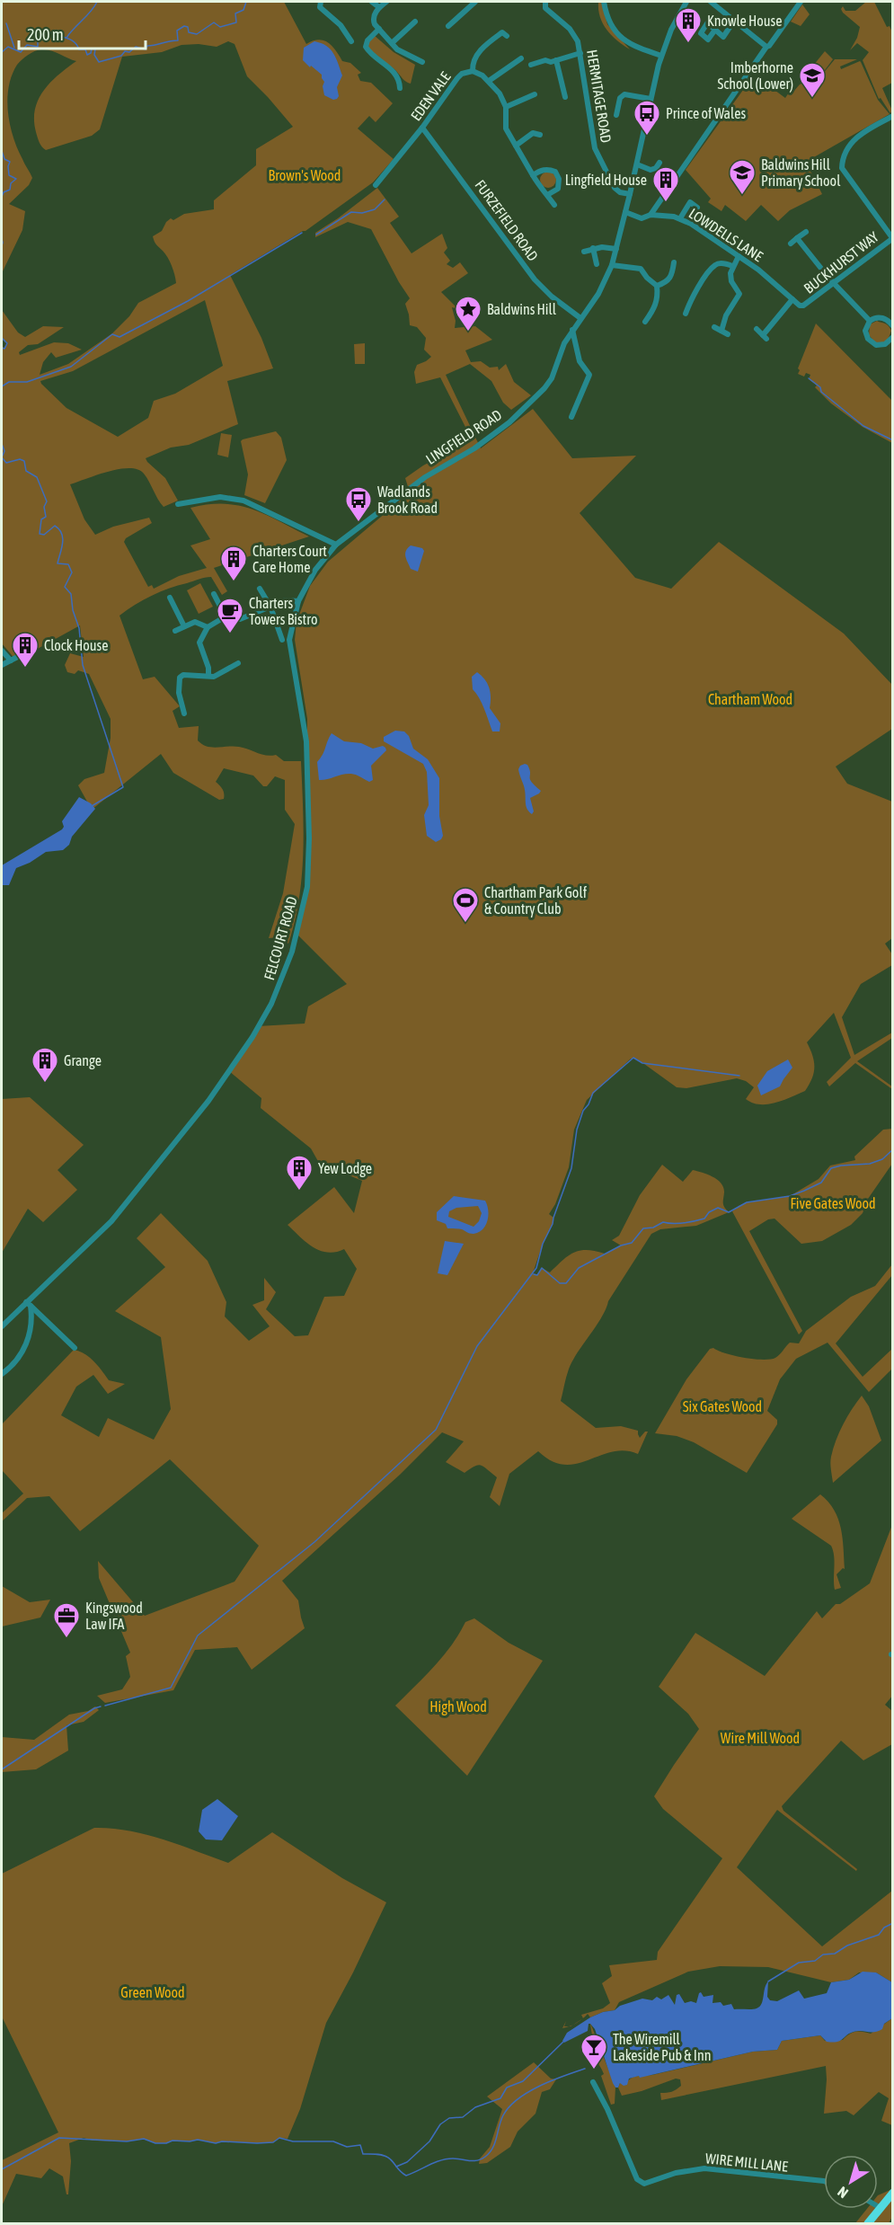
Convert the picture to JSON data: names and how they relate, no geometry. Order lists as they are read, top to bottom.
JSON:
{
  "streets": {
    "street": [
      "EDEN VALE",
      "HERMITAGE ROAD",
      "FURZEFIELD ROAD",
      "LOWDELLS LANE",
      "BUCKHURST WAY",
      "LINGFIELD ROAD",
      "FELCOURT ROAD",
      "WIRE MILL LANE"
    ]
  },
  "crossings": [
    ["EDEN VALE", "FURZEFIELD ROAD"],
    ["HERMITAGE ROAD", "LINGFIELD ROAD"],
    ["FURZEFIELD ROAD", "LINGFIELD ROAD"],
    ["LOWDELLS LANE", "BUCKHURST WAY"],
    ["LOWDELLS LANE", "LINGFIELD ROAD"],
    ["LINGFIELD ROAD", "FELCOURT ROAD"]
  ],
  "parks": [
    "Brown's Wood",
    "Chartham Wood",
    "Five Gates Wood",
    "Six Gates Wood",
    "High Wood",
    "Wire Mill Wood",
    "Green Wood"
  ],
  "places": {
    "building": [
      "Knowle House",
      "Lingfield House",
      "Charters Court Care Home",
      "Clock House",
      "Grange",
      "Yew Lodge"
    ],
    "school or university": ["Imberhorne School (Lower)", "Baldwins Hill Primary School"],
    "bus stop": ["Prince of Wales", "Wadlands Brook Road"],
    "place": ["Baldwins Hill"],
    "cafe": ["Charters Towers Bistro"],
    "sports": ["Chartham Park Golf & Country Club"],
    "office": ["Kingswood Law IFA"],
    "bar": ["The Wiremill Lakeside Pub & Inn"]
  },
  "scale_bar": "200 m",
  "north": "bottom left"
}
